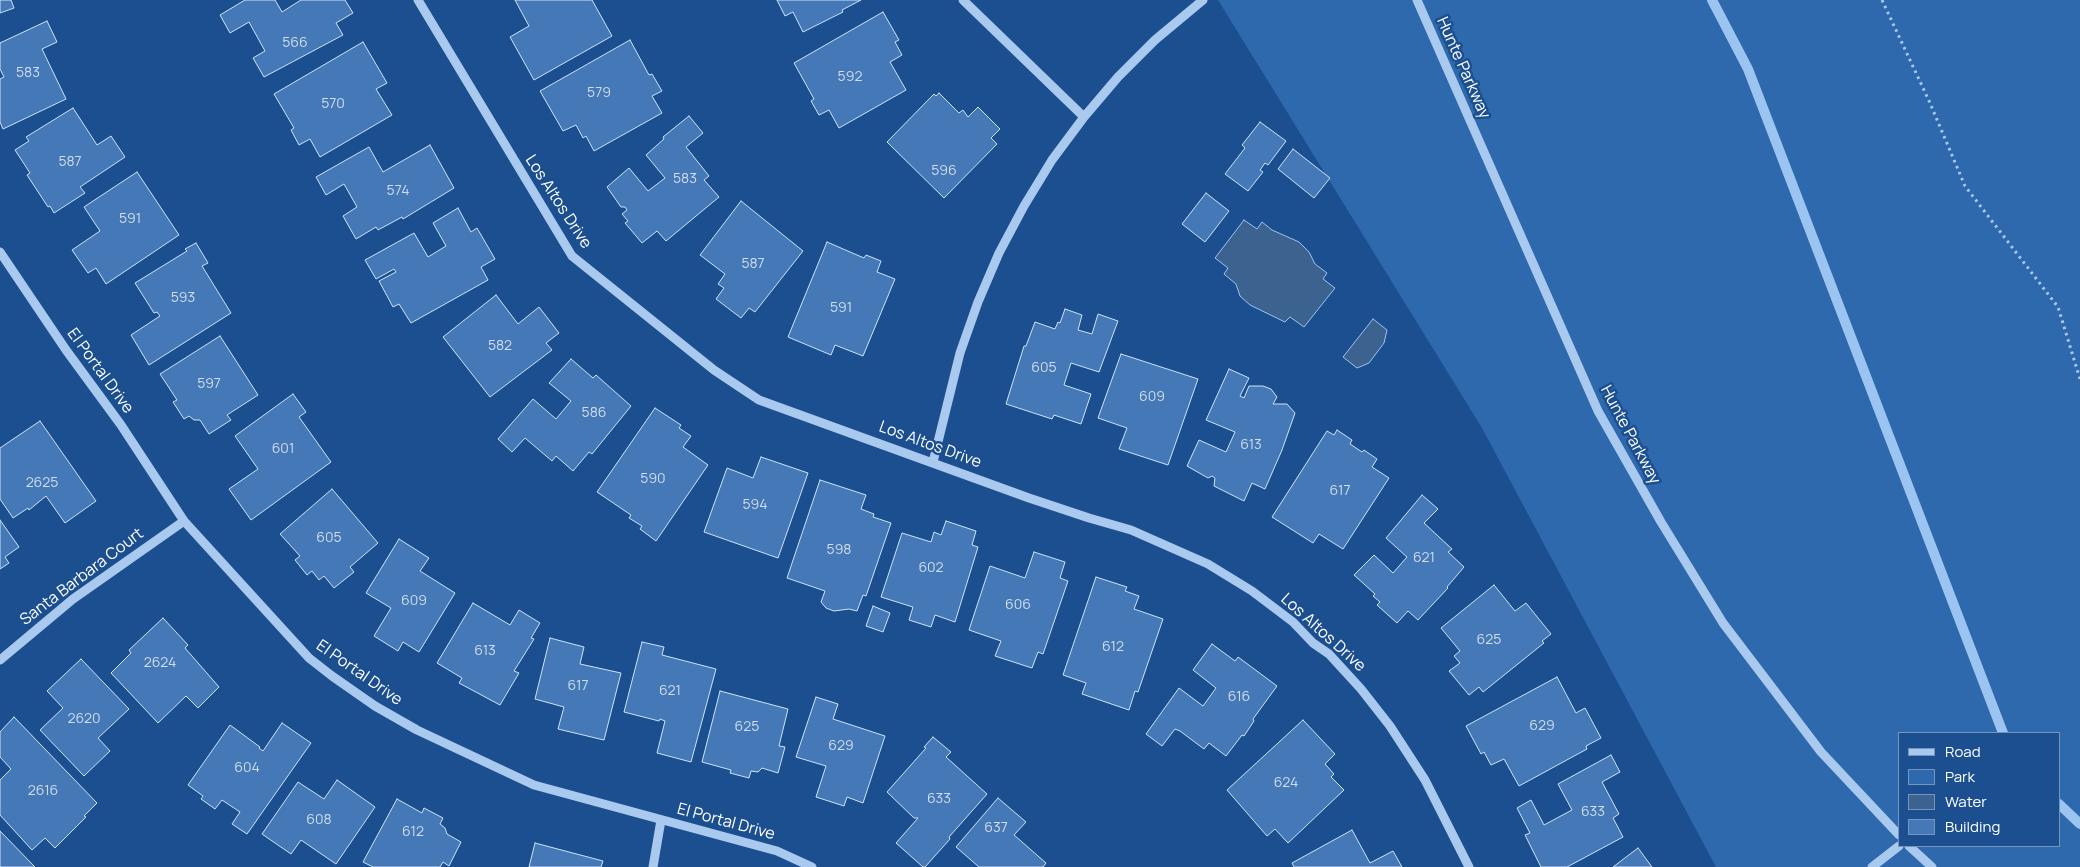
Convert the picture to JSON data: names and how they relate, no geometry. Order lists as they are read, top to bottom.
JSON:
{
  "streets": {
    "street": [
      "Hunte Parkway",
      "Los Altos Drive",
      "El Portal Drive",
      "Santa Barbara Court"
    ]
  },
  "crossings": [
    ["El Portal Drive", "Santa Barbara Court"]
  ],
  "house_numbers": [
    "566",
    "583",
    "592",
    "579",
    "570",
    "587",
    "596",
    "583",
    "574",
    "591",
    "587",
    "593",
    "591",
    "582",
    "605",
    "597",
    "609",
    "586",
    "613",
    "601",
    "590",
    "2625",
    "617",
    "594",
    "605",
    "598",
    "621",
    "602",
    "609",
    "606",
    "625",
    "612",
    "613",
    "2624",
    "617",
    "621",
    "616",
    "2620",
    "629",
    "625",
    "629",
    "604",
    "624",
    "2616",
    "633",
    "633",
    "608",
    "637",
    "612"
  ],
  "legend": [
    "Road",
    "Park",
    "Water",
    "Building"
  ]
}
